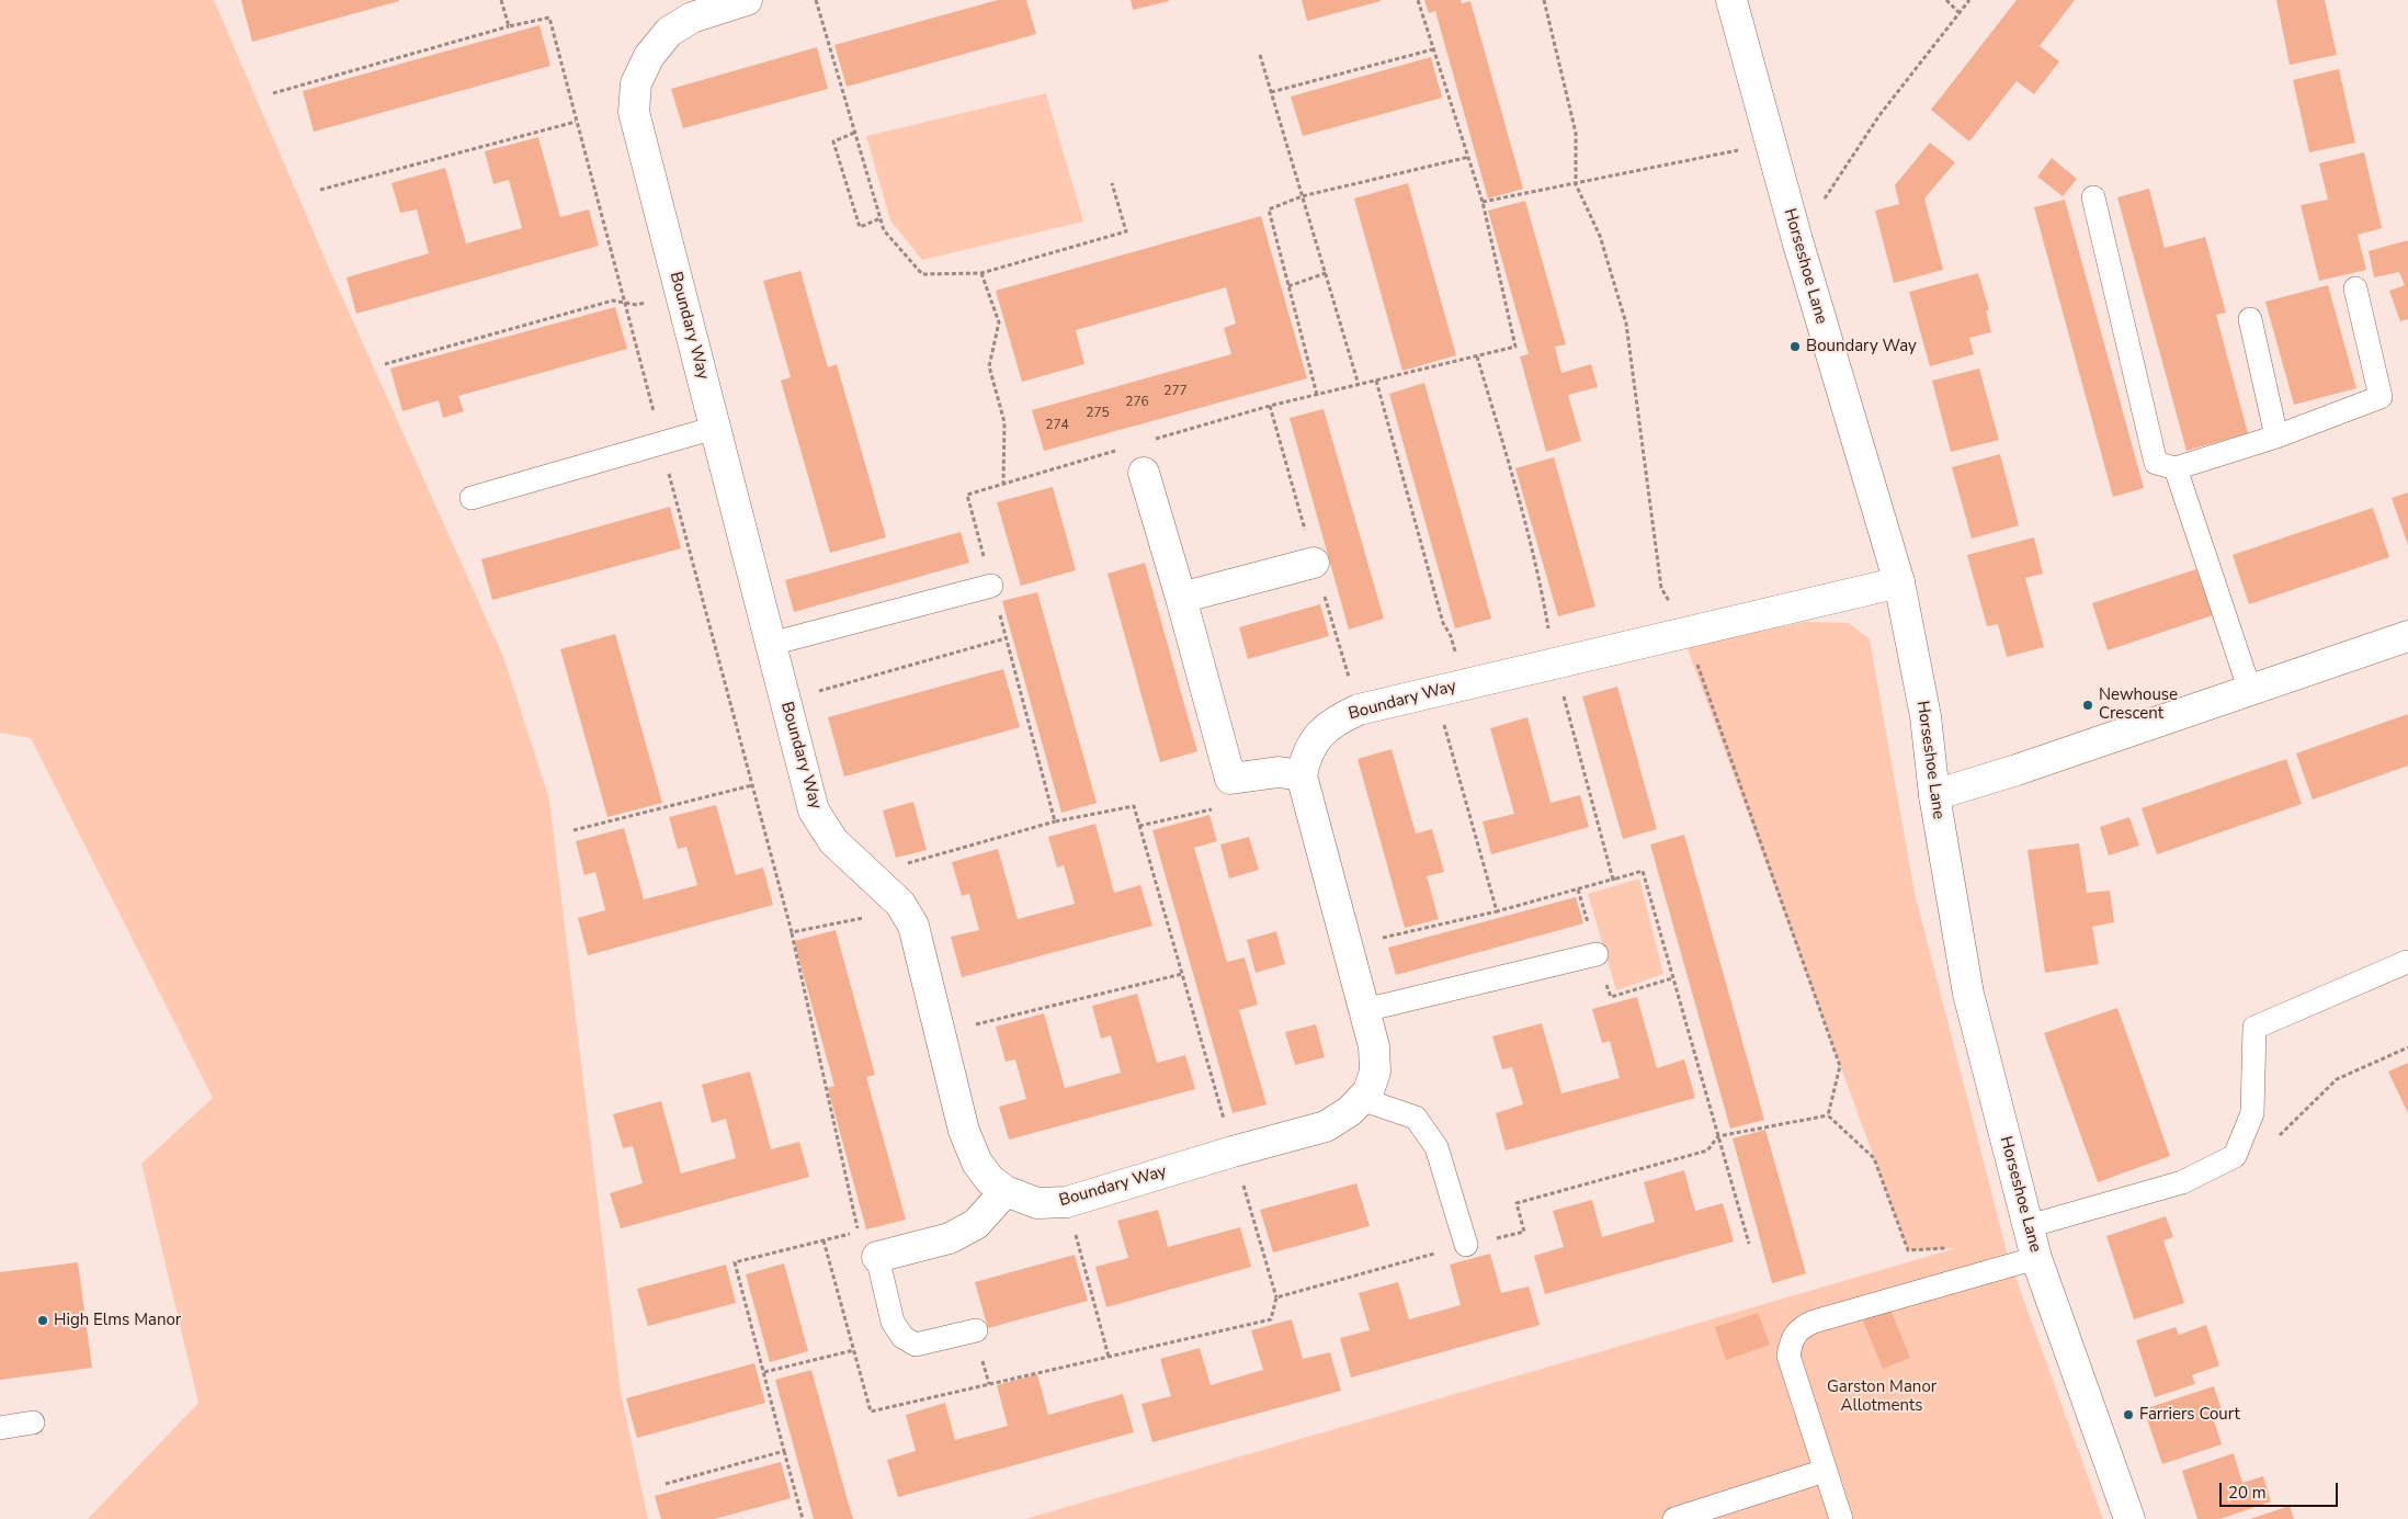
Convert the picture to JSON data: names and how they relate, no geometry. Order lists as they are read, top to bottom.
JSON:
{
  "streets": {
    "street": ["Horseshoe Lane", "Boundary Way"]
  },
  "crossings": [
    ["Horseshoe Lane", "Boundary Way"]
  ],
  "parks": ["Garston Manor Allotments"],
  "places": [
    "Boundary Way",
    "Newhouse Crescent",
    "High Elms Manor",
    "Farriers Court"
  ],
  "house_numbers": [
    "277",
    "276",
    "275",
    "274"
  ],
  "scale_bar": "20 m"
}
